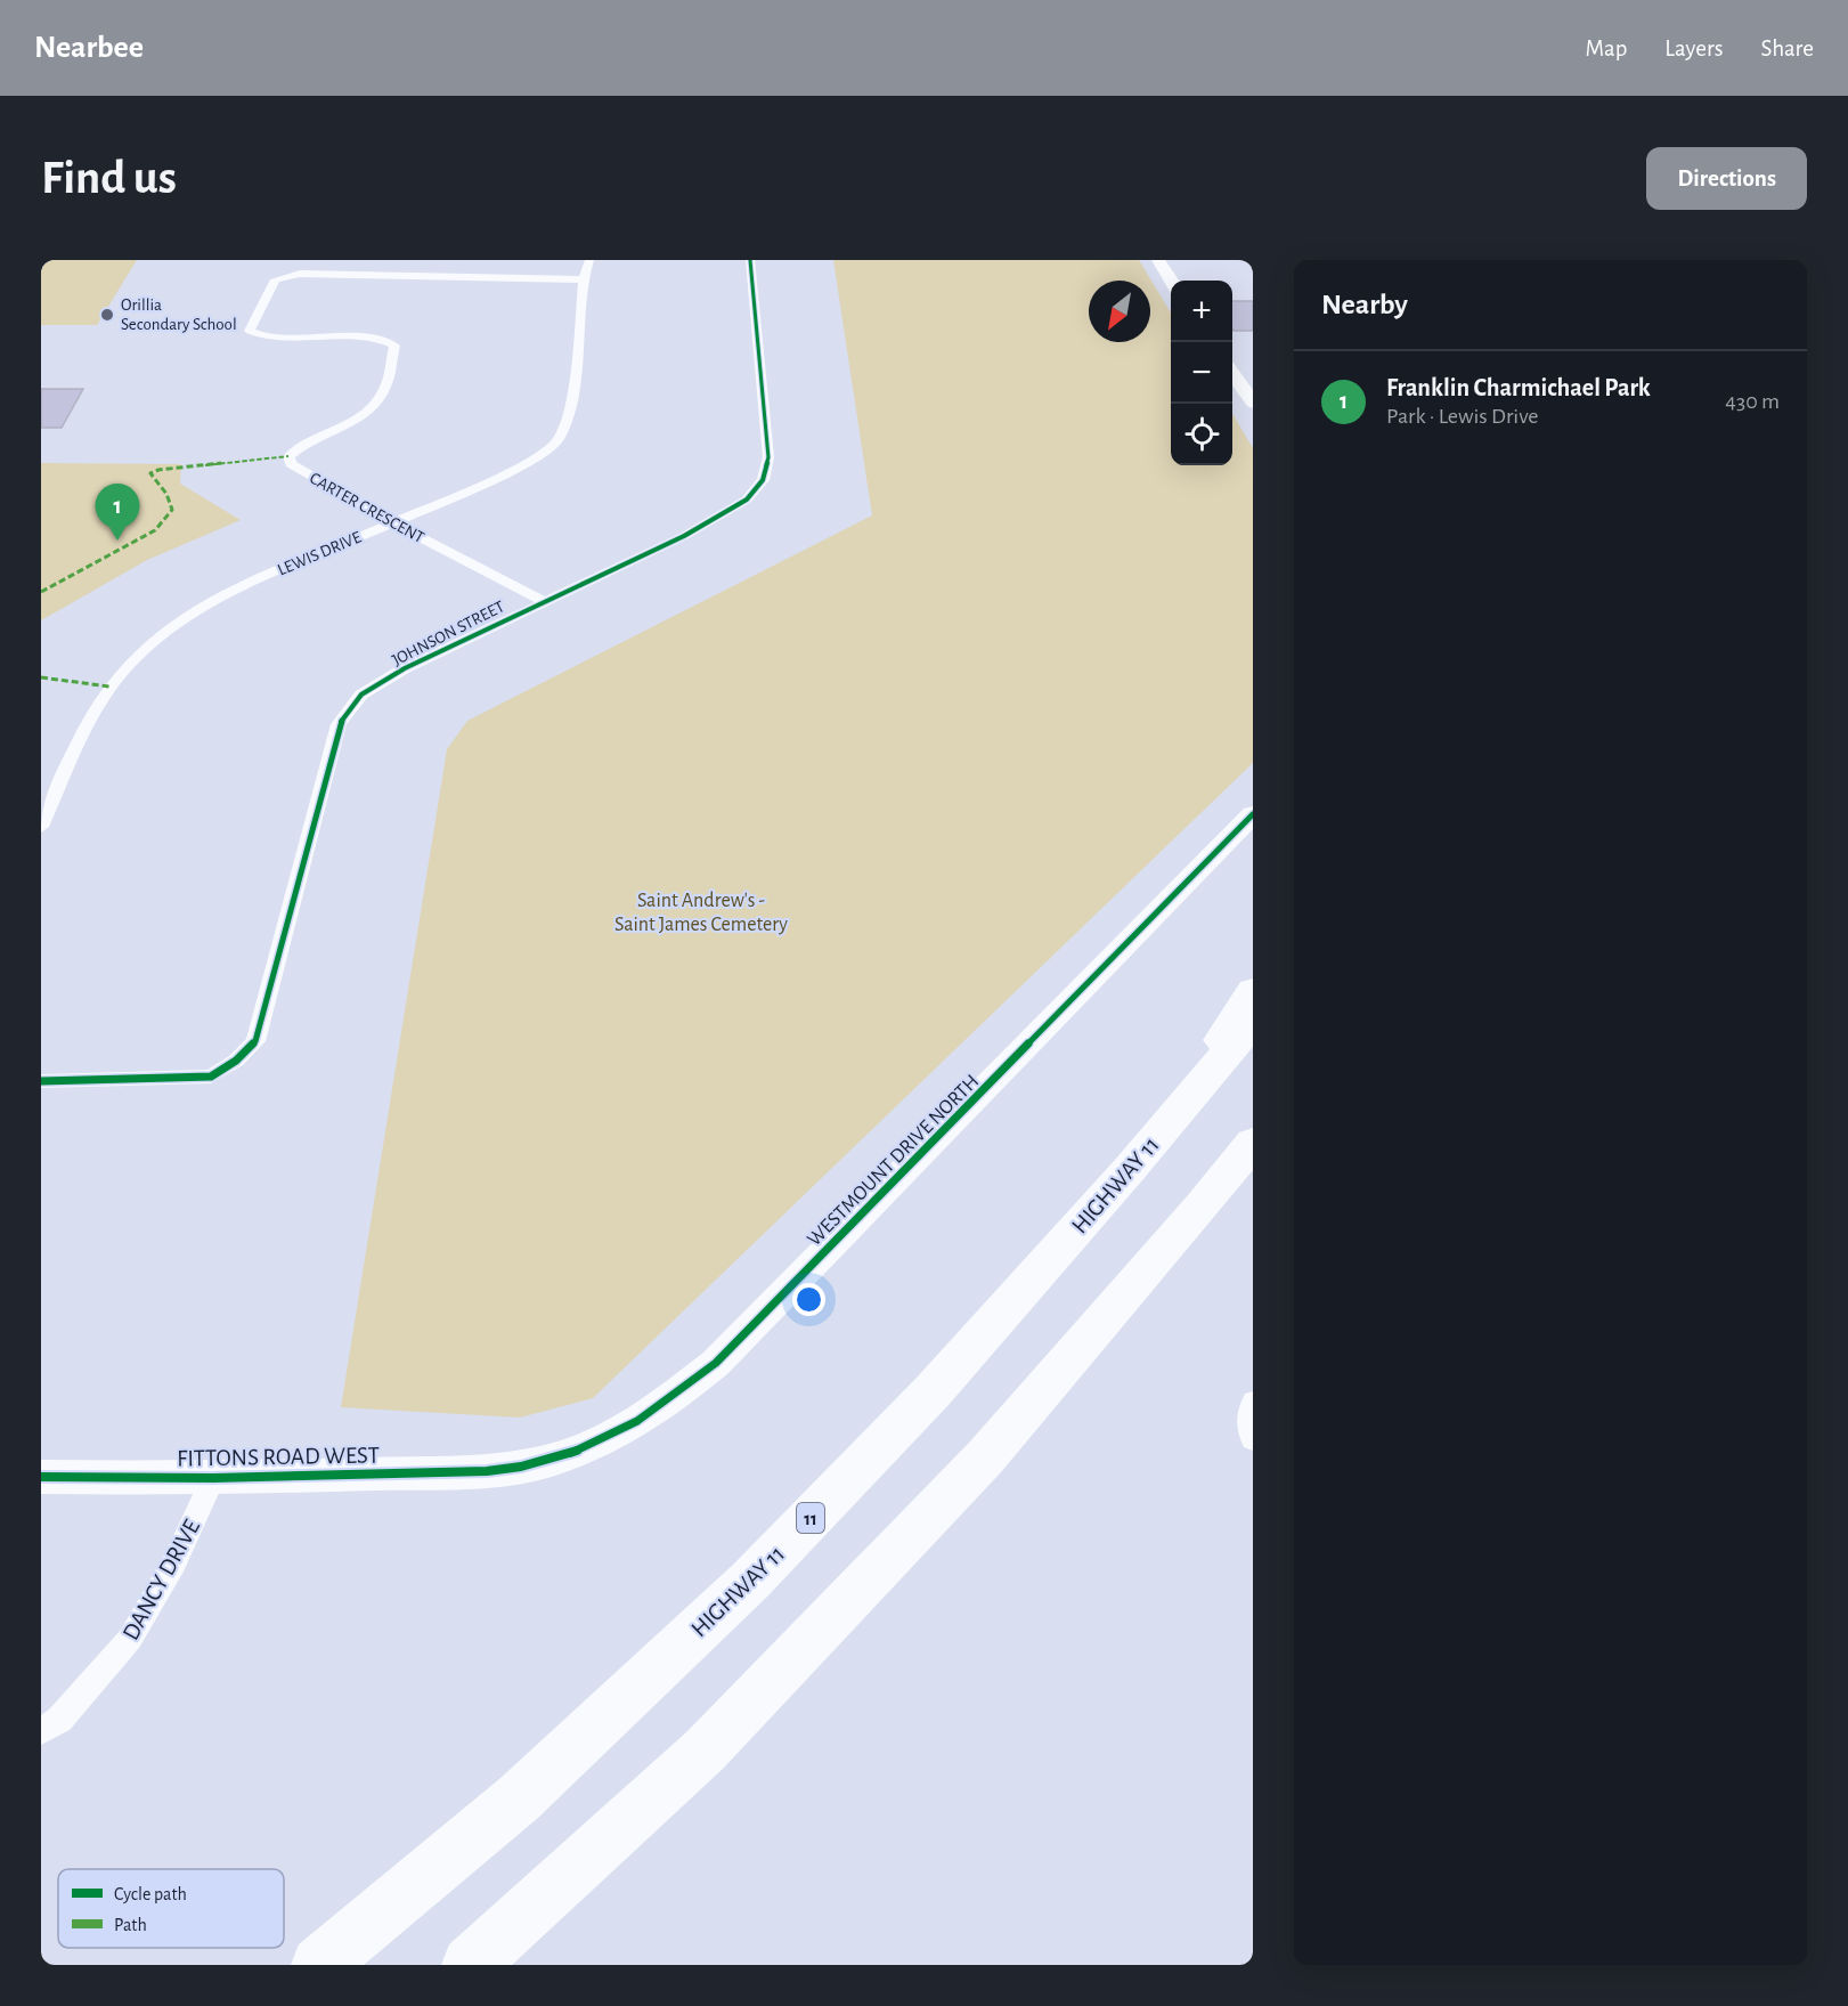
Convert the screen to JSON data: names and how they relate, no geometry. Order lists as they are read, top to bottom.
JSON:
{
  "streets": {
    "highway": ["HIGHWAY 11", "11"],
    "street": [
      "CARTER CRESCENT",
      "LEWIS DRIVE",
      "JOHNSON STREET",
      "WESTMOUNT DRIVE NORTH",
      "FITTONS ROAD WEST",
      "DANCY DRIVE"
    ]
  },
  "crossings": [
    ["CARTER CRESCENT", "LEWIS DRIVE"],
    ["CARTER CRESCENT", "JOHNSON STREET"],
    ["WESTMOUNT DRIVE NORTH", "FITTONS ROAD WEST"],
    ["FITTONS ROAD WEST", "DANCY DRIVE"]
  ],
  "parks": ["Saint Andrew's - Saint James Cemetery"],
  "places": ["Orillia Secondary School"],
  "legend": ["Cycle path", "Path"],
  "north": "bottom left",
  "page": {
    "header": "Nearbee",
    "nav": ["Map", "Layers", "Share"],
    "buttons": "Directions",
    "title": "Find us",
    "heading": "Nearby",
    "map_buttons": ["+", "−"],
    "list": [
      {
        "mark": "1",
        "name": "Franklin Charmichael Park",
        "note": "Park · Lewis Drive",
        "value": "430 m"
      }
    ],
    "pins": "1"
  }
}
